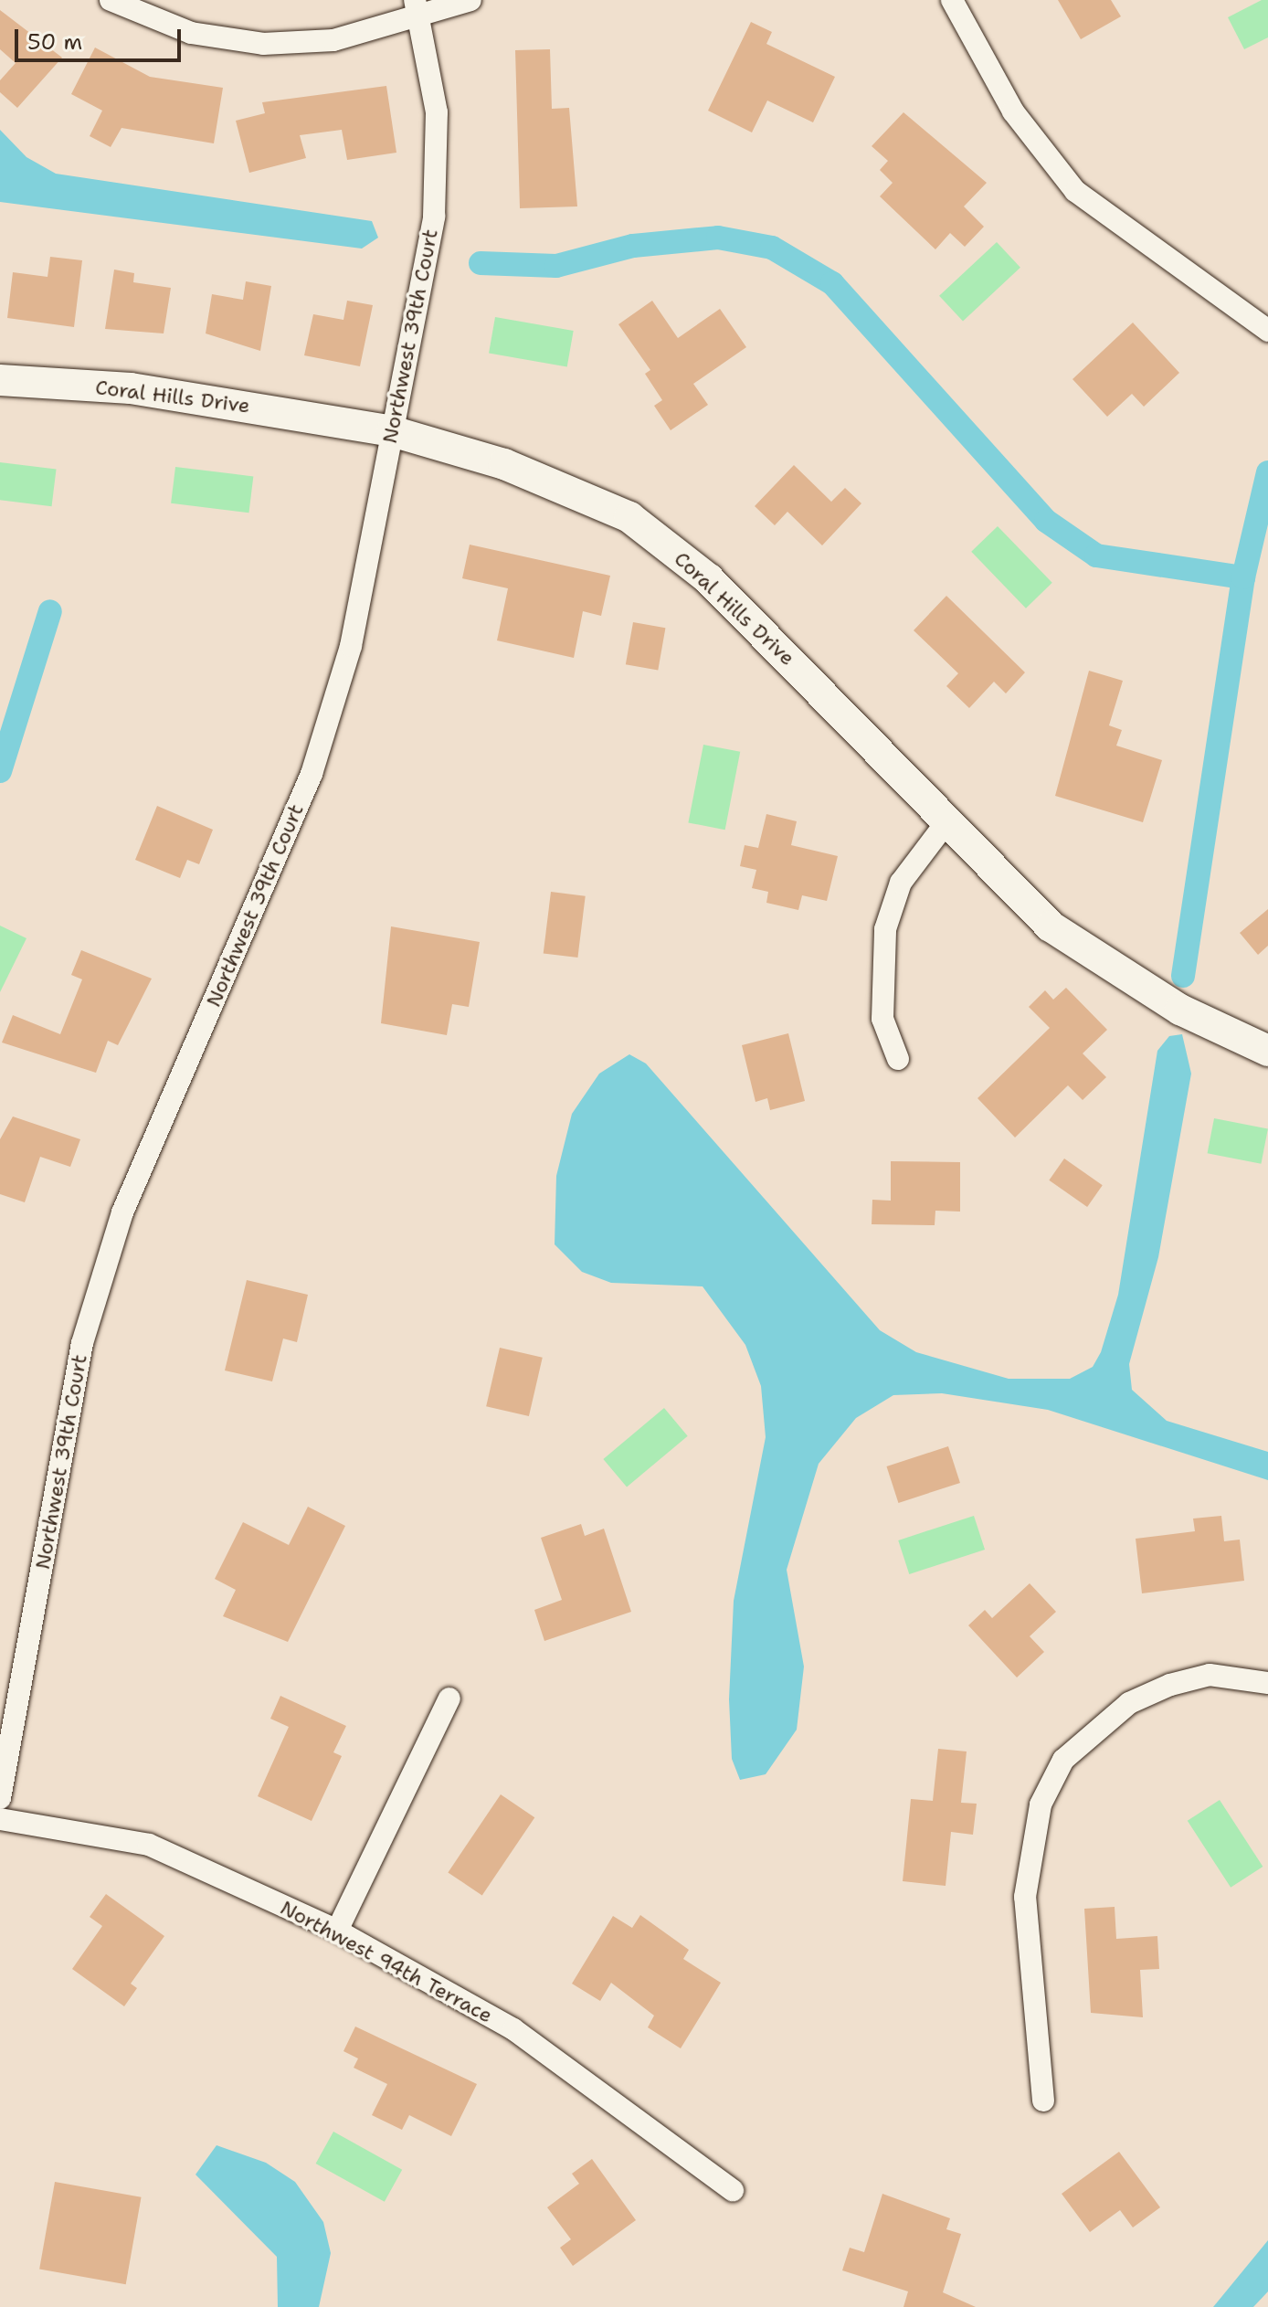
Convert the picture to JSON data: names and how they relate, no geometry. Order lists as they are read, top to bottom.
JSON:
{
  "streets": {
    "street": ["Northwest 39th Court", "Coral Hills Drive", "Northwest 94th Terrace"]
  },
  "crossings": [
    ["Northwest 39th Court", "Coral Hills Drive"]
  ],
  "scale_bar": "50 m"
}
